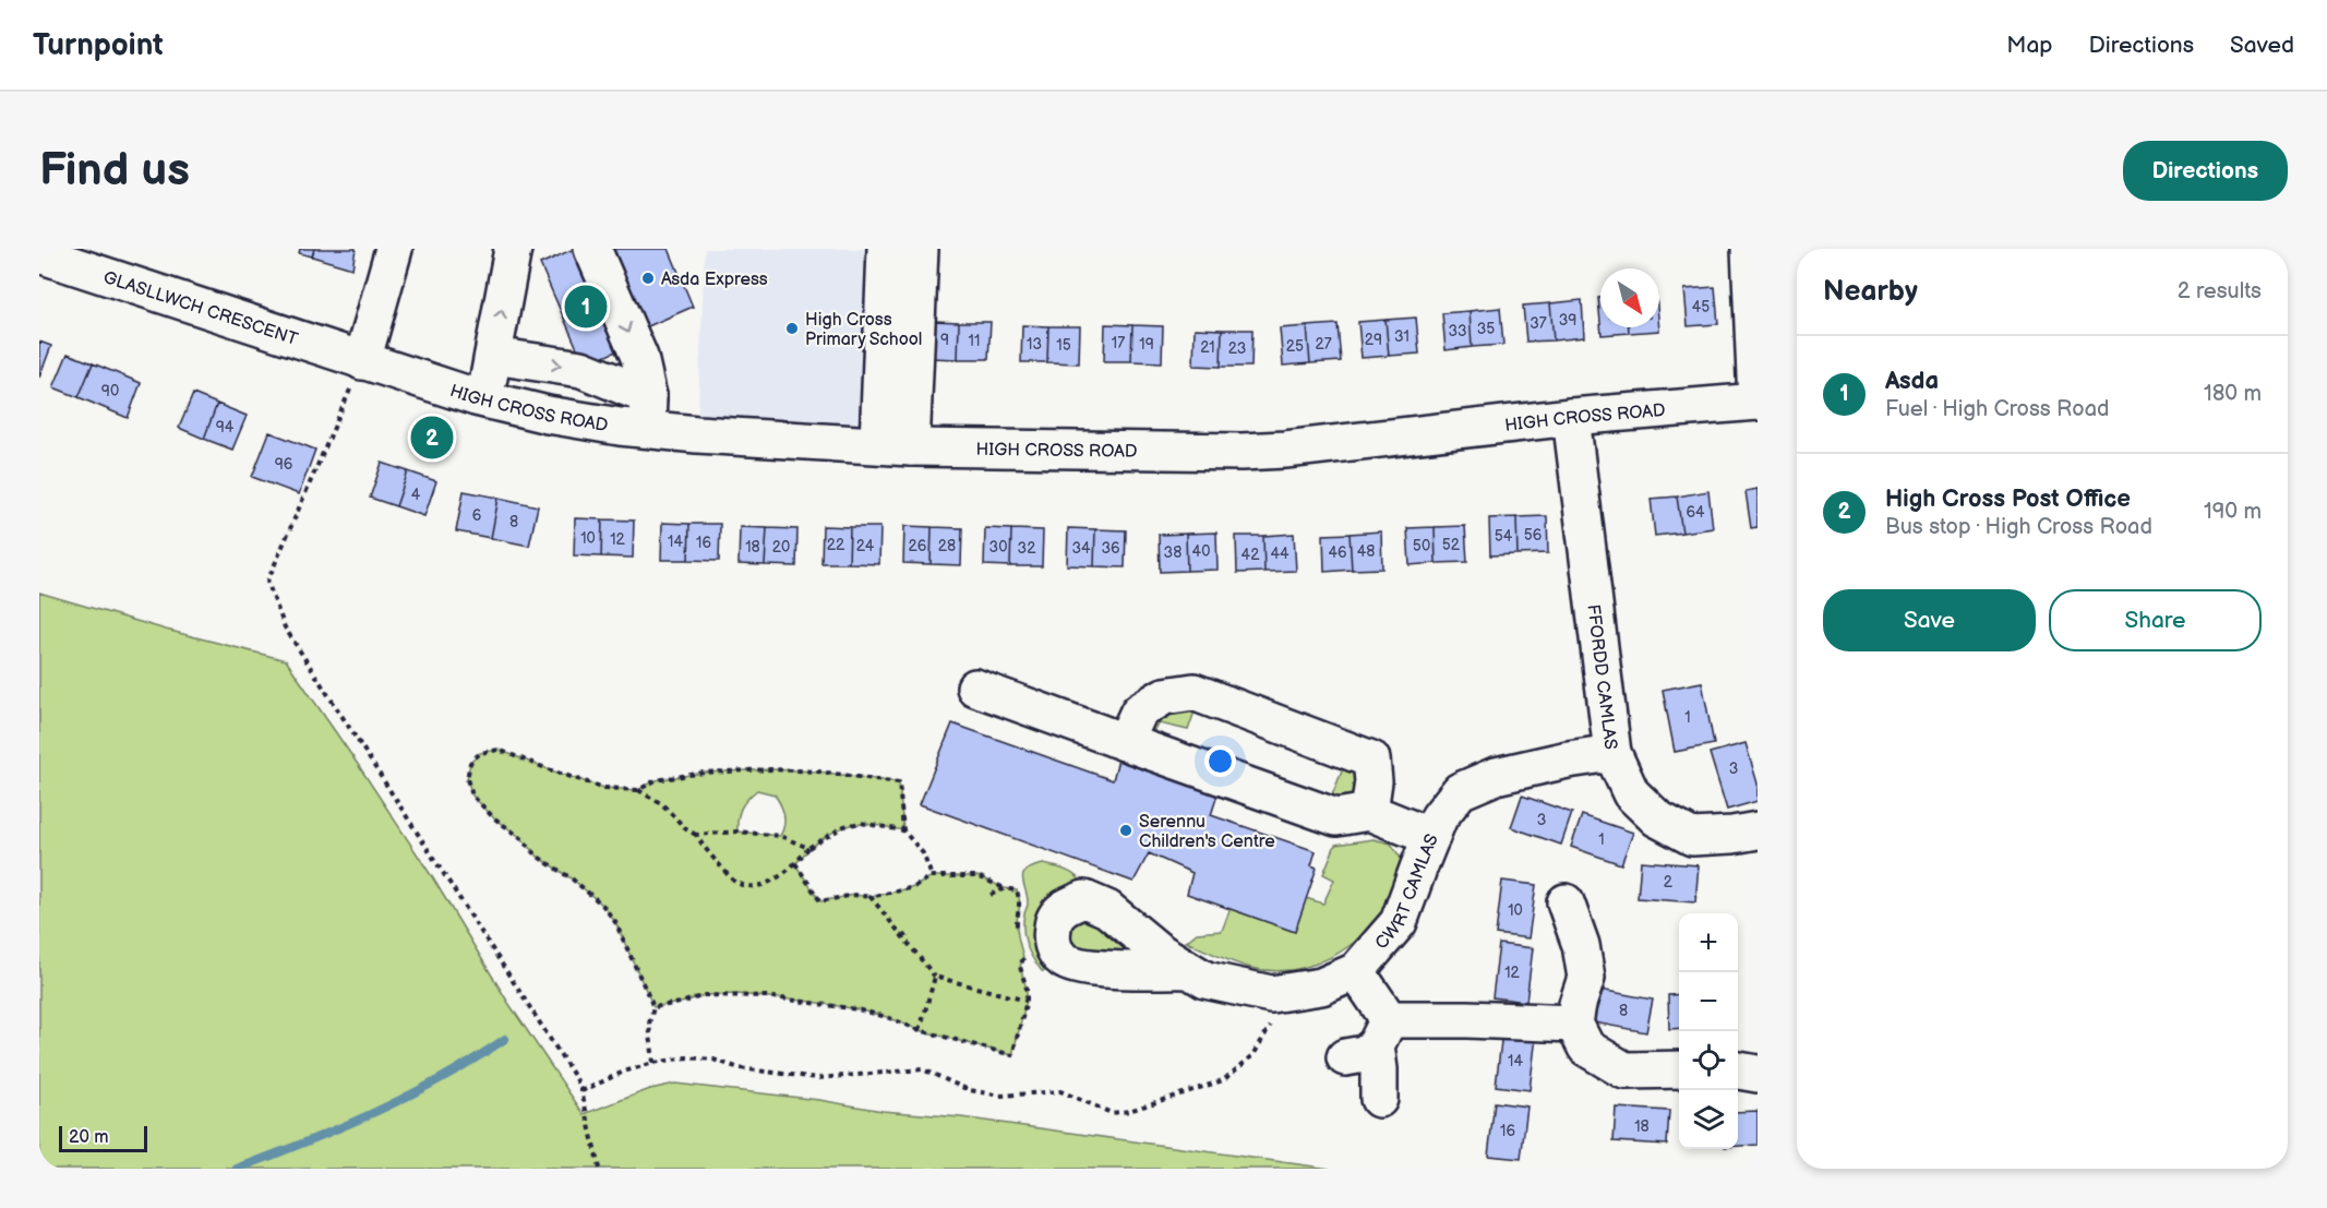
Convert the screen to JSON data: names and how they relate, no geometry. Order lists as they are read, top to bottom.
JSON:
{
  "streets": {
    "main road": [
      "GLASLLWCH CRESCENT",
      "HIGH CROSS ROAD",
      "FFORDD CAMLAS",
      "CWRT CAMLAS"
    ]
  },
  "crossings": [
    ["GLASLLWCH CRESCENT", "HIGH CROSS ROAD"],
    ["HIGH CROSS ROAD", "FFORDD CAMLAS"],
    ["FFORDD CAMLAS", "CWRT CAMLAS"]
  ],
  "places": ["Asda Express", "High Cross Primary School", "Serennu Children's Centre"],
  "house_numbers": [
    "45",
    "39",
    "37",
    "35",
    "33",
    "31",
    "9",
    "29",
    "11",
    "17",
    "13",
    "19",
    "27",
    "15",
    "25",
    "21",
    "23",
    "90",
    "94",
    "96",
    "4",
    "64",
    "6",
    "8",
    "56",
    "54",
    "10",
    "12",
    "14",
    "16",
    "22",
    "52",
    "24",
    "26",
    "28",
    "50",
    "18",
    "20",
    "30",
    "32",
    "34",
    "36",
    "40",
    "48",
    "38",
    "46",
    "44",
    "42",
    "1",
    "3",
    "3",
    "1",
    "2",
    "10",
    "12",
    "8",
    "14",
    "18",
    "16"
  ],
  "scale_bar": "20 m",
  "north": "bottom right",
  "page": {
    "header": "Turnpoint",
    "nav": ["Map", "Directions", "Saved"],
    "buttons": [
      "Directions",
      ["Save", "Share"]
    ],
    "title": "Find us",
    "heading": ["Nearby", "2 results"],
    "pins": ["1", "2"],
    "list": [
      {
        "mark": "1",
        "name": "Asda",
        "note": "Fuel · High Cross Road",
        "value": "180 m"
      },
      {
        "mark": "2",
        "name": "High Cross Post Office",
        "note": "Bus stop · High Cross Road",
        "value": "190 m"
      }
    ],
    "map_buttons": ["+", "−"],
    "scale": "20 m"
  }
}
